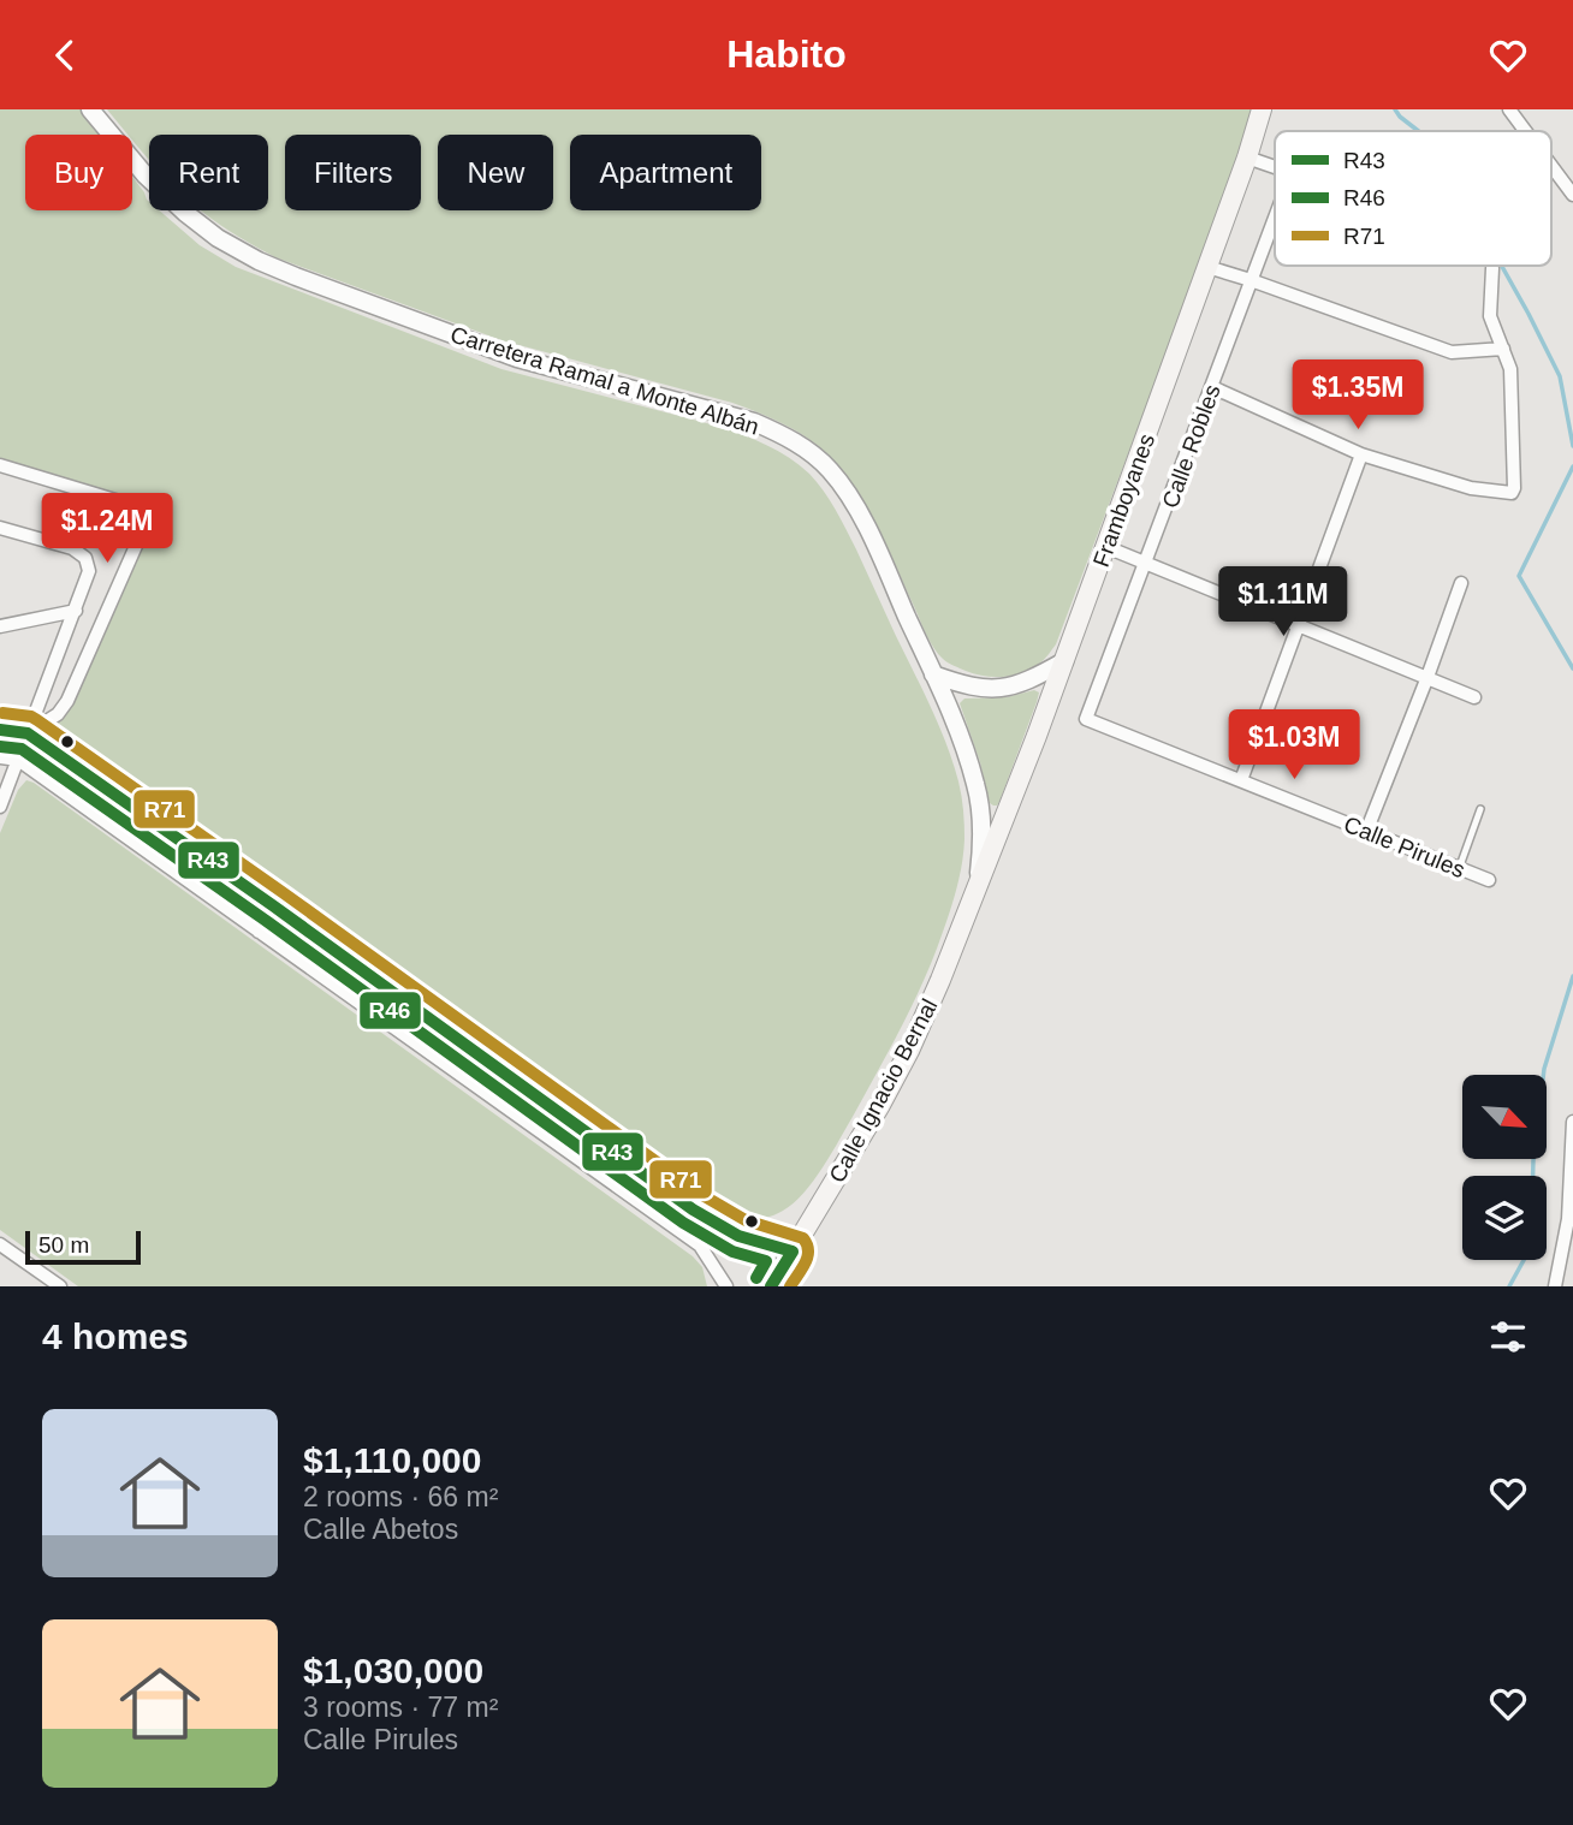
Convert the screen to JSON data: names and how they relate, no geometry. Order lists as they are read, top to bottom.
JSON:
{
  "streets": {
    "main road": ["Framboyanes", "Calle Ignacio Bernal"],
    "street": ["Carretera Ramal a Monte Albán", "Calle Robles", "Calle Pirules"]
  },
  "crossings": [
    ["Carretera Ramal a Monte Albán", "Framboyanes"],
    ["Carretera Ramal a Monte Albán", "Calle Ignacio Bernal"],
    ["Calle Robles", "Calle Pirules"],
    ["Framboyanes", "Calle Ignacio Bernal"]
  ],
  "lines": ["transit line R71", "transit line R43", "transit line R46"],
  "legend": ["R43", "R46", "R71"],
  "scale_bar": "50 m",
  "north": "bottom right",
  "page": {
    "header": "Habito",
    "chip": [
      "Buy",
      "Rent",
      "Filters",
      "New",
      "Apartment"
    ],
    "price": [
      "$1.35M",
      "$1.24M",
      "$1.11M",
      "$1.03M"
    ],
    "scale": "50 m",
    "heading": "4 homes",
    "list": [
      {
        "name": "$1,110,000",
        "note": "2 rooms · 66 m² · Calle Abetos"
      },
      {
        "name": "$1,030,000",
        "note": "3 rooms · 77 m² · Calle Pirules"
      }
    ]
  }
}
